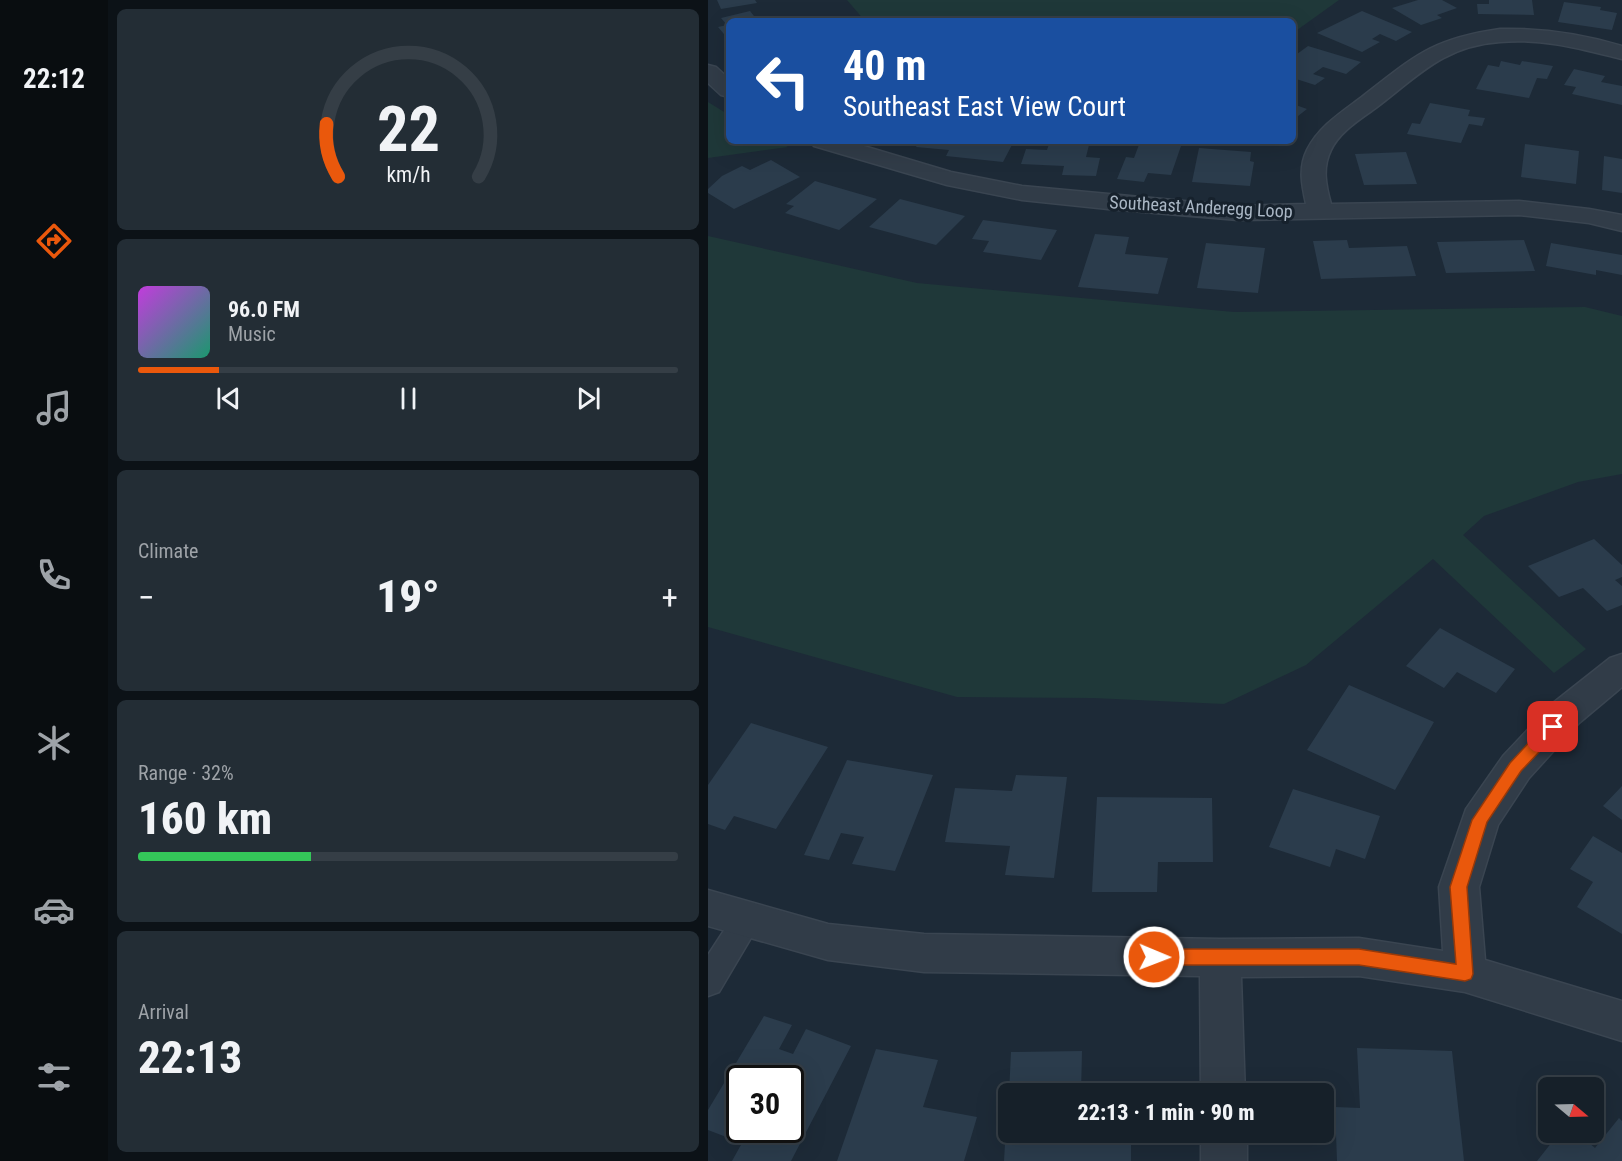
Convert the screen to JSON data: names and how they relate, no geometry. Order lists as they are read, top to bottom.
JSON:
{
  "streets": {
    "street": ["Southeast Anderegg Loop"]
  },
  "north": "right",
  "page": {
    "tabs": "22:12",
    "turn": ["40 m", "Southeast East View Court"],
    "song": ["96.0 FM", "Music"],
    "tile": [
      "Climate",
      ["Range · 32%", "160 km"],
      ["Arrival", "22:13"]
    ],
    "heat": ["−", "19°", "+"],
    "limit": "30",
    "trip": "22:13 · 1 min · 90 m",
    "gauge": ["22", "km/h"]
  }
}
